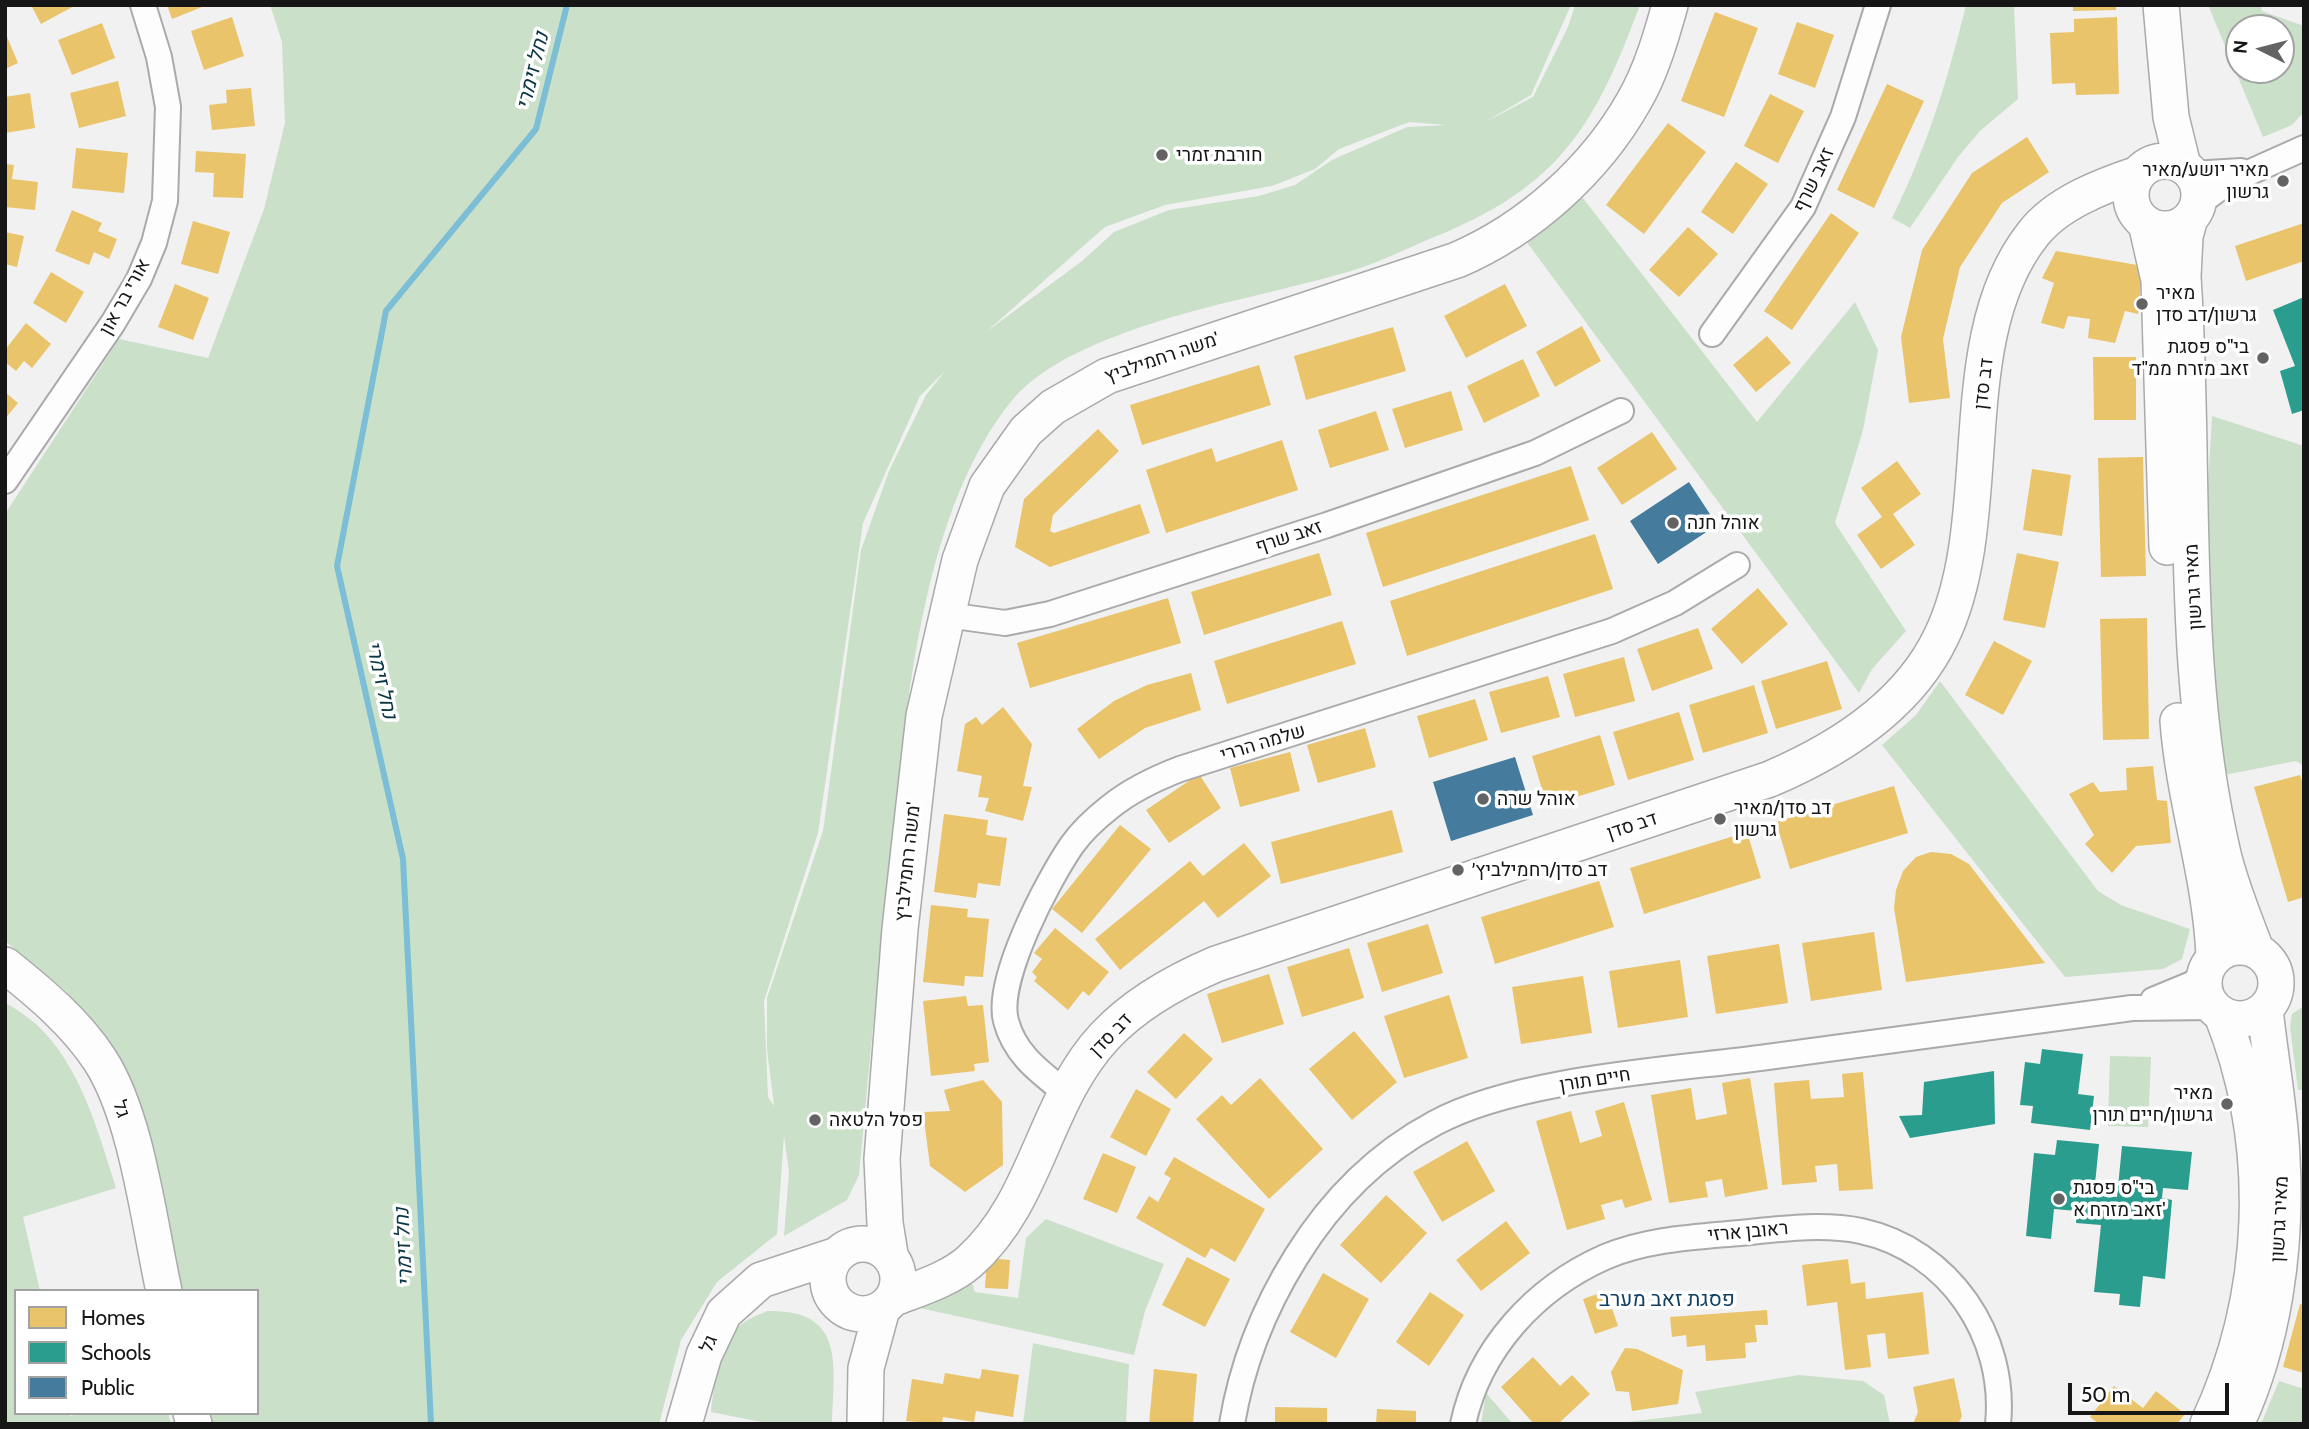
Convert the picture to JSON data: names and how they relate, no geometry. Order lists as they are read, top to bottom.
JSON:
{
  "streets": {
    "street": [
      "זאב שרף",
      "אורי בר און",
      "משה רחמילביץ'",
      "דב סדן",
      "מאיר גרשון",
      "שלמה הררי",
      "חיים תורן",
      "גל",
      "ראובן ארזי"
    ]
  },
  "crossings": [
    ["זאב שרף", "משה רחמילביץ'"],
    ["משה רחמילביץ'", "דב סדן"],
    ["משה רחמילביץ'", "גל"],
    ["דב סדן", "מאיר גרשון"],
    ["דב סדן", "שלמה הררי"],
    ["דב סדן", "גל"],
    ["מאיר גרשון", "חיים תורן"]
  ],
  "districts": ["פסגת זאב מערב"],
  "water": ["נחל זימרי"],
  "places": [
    "חורבת זמרי",
    "מאיר יושע/מאיר גרשון",
    "מאיר גרשון/דב סדן",
    "בי\"ס פסגת זאב מזרח ממ\"ד",
    "אוהל חנה",
    "אוהל שרה",
    "דב סדן/מאיר גרשון",
    "דב סדן/רחמילביץ׳",
    "מאיר גרשון/חיים תורן",
    "פסל הלטאה",
    "בי\"ס פסגת זאב מזרח א'"
  ],
  "legend": ["Homes", "Schools", "Public"],
  "scale_bar": "50 m",
  "north": "left"
}
